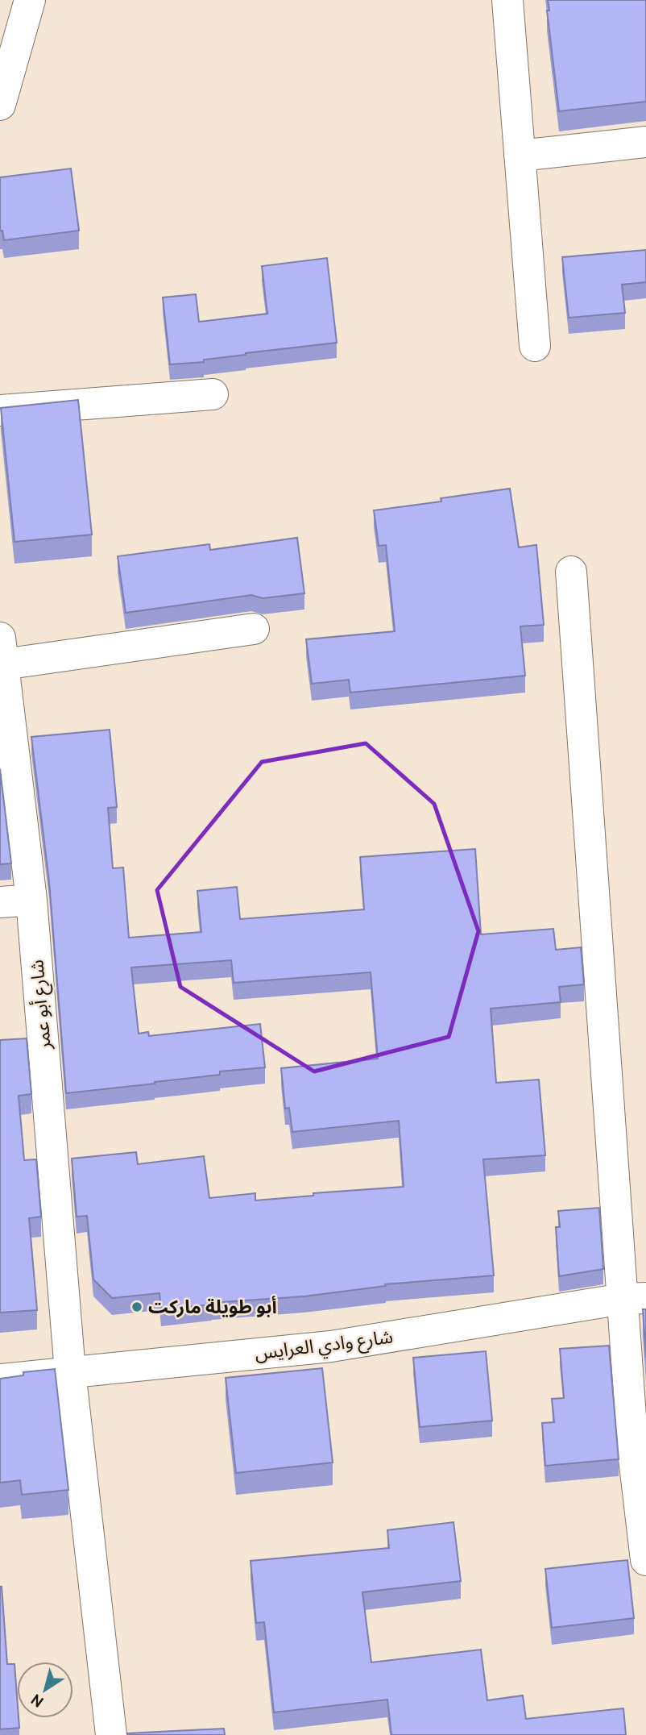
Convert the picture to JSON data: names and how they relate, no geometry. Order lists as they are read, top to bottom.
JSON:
{
  "streets": {
    "street": ["شارع أبو عمر", "شارع وادي العرايس"]
  },
  "crossings": [
    ["شارع أبو عمر", "شارع وادي العرايس"]
  ],
  "places": ["أبو طويلة ماركت"],
  "north": "bottom left"
}
